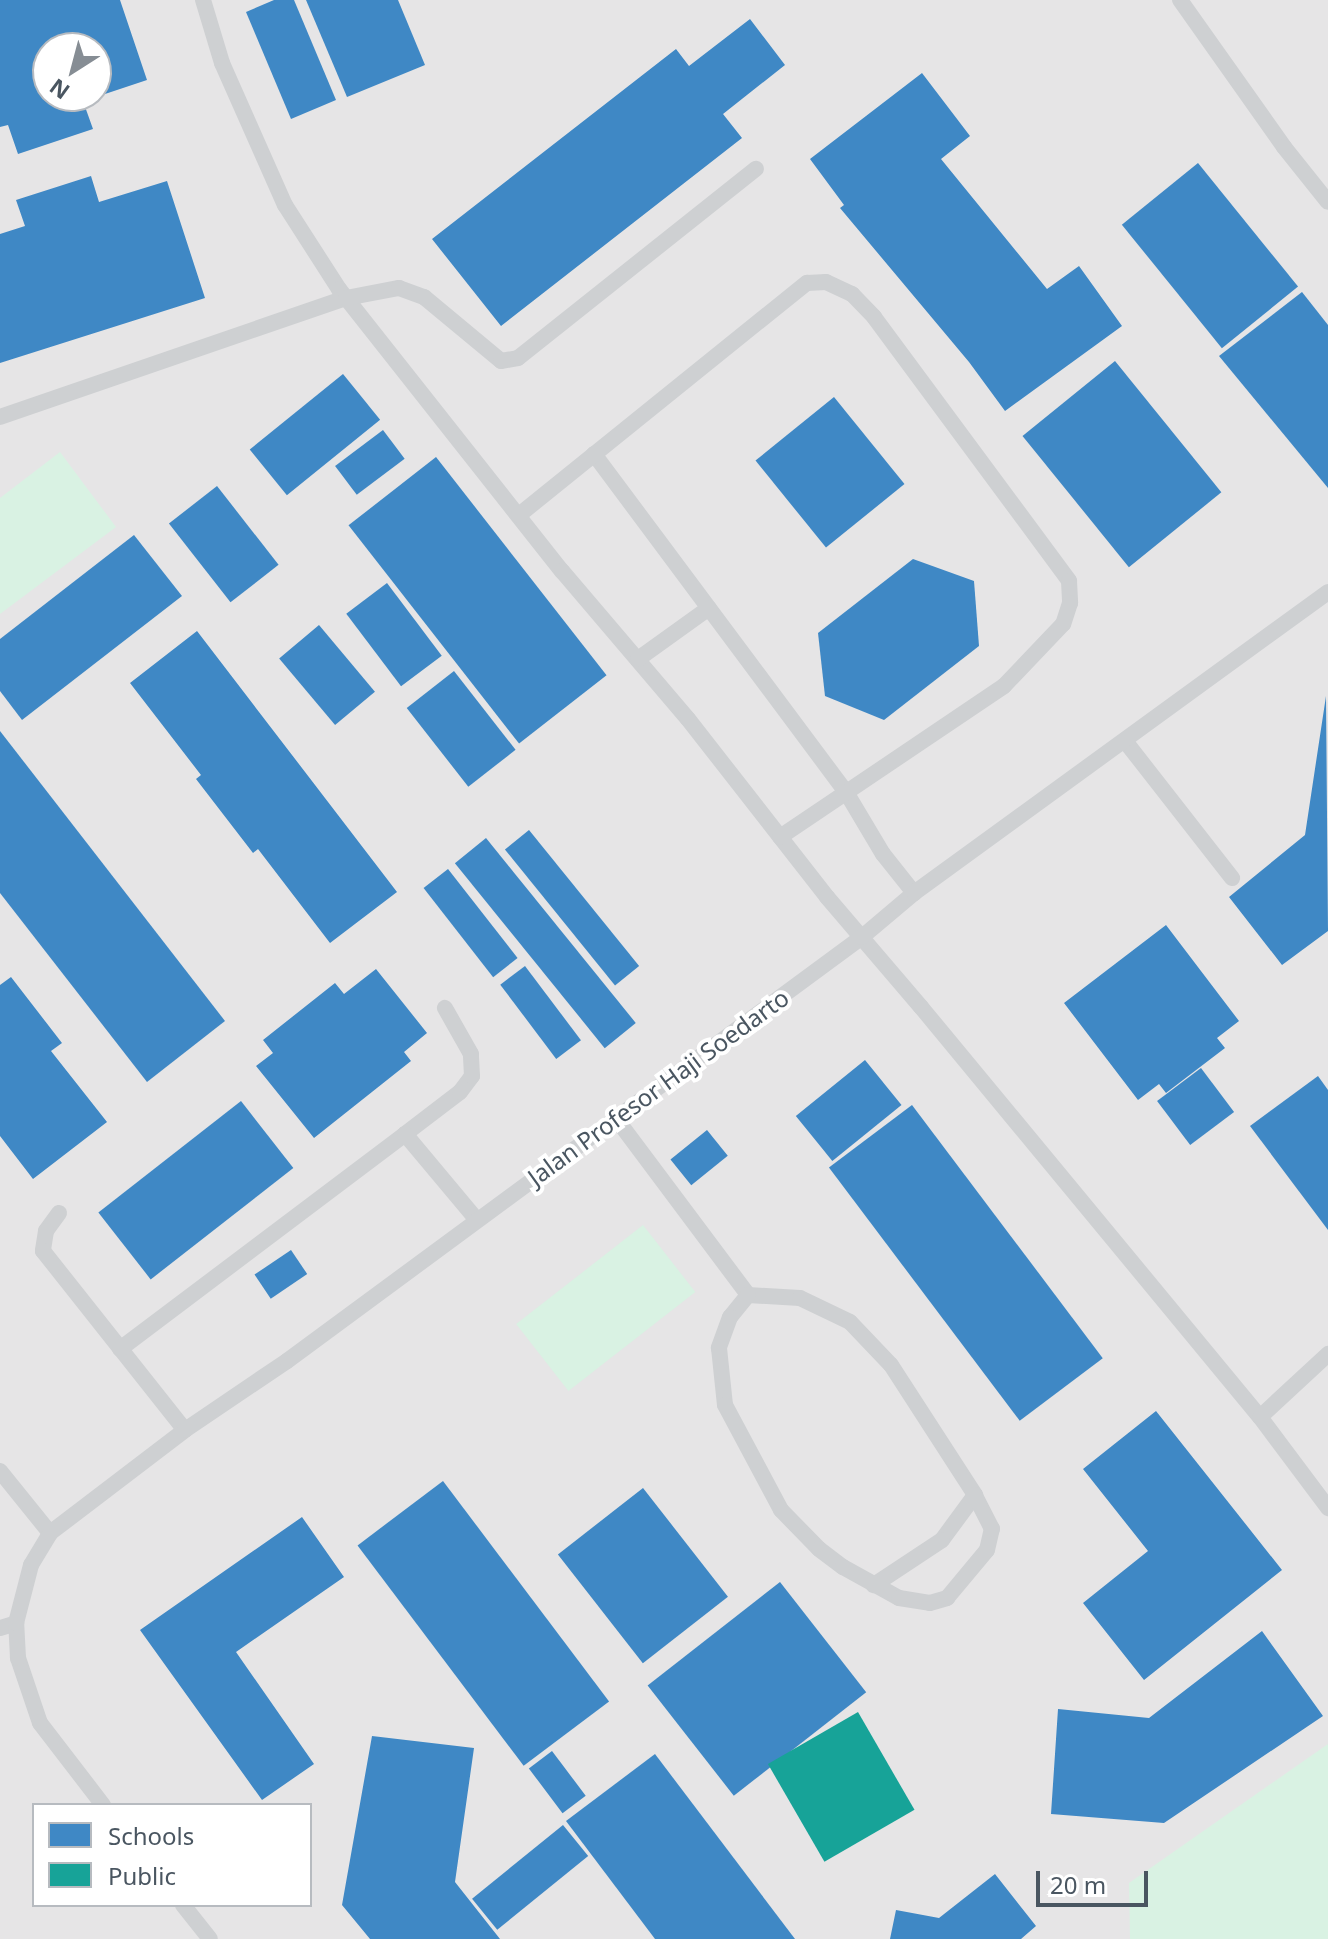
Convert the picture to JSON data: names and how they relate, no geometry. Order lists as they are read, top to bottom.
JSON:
{
  "streets": {
    "lane": ["Jalan Profesor Haji Soedarto"]
  },
  "legend": ["Schools", "Public"],
  "scale_bar": "20 m",
  "north": "bottom left"
}
